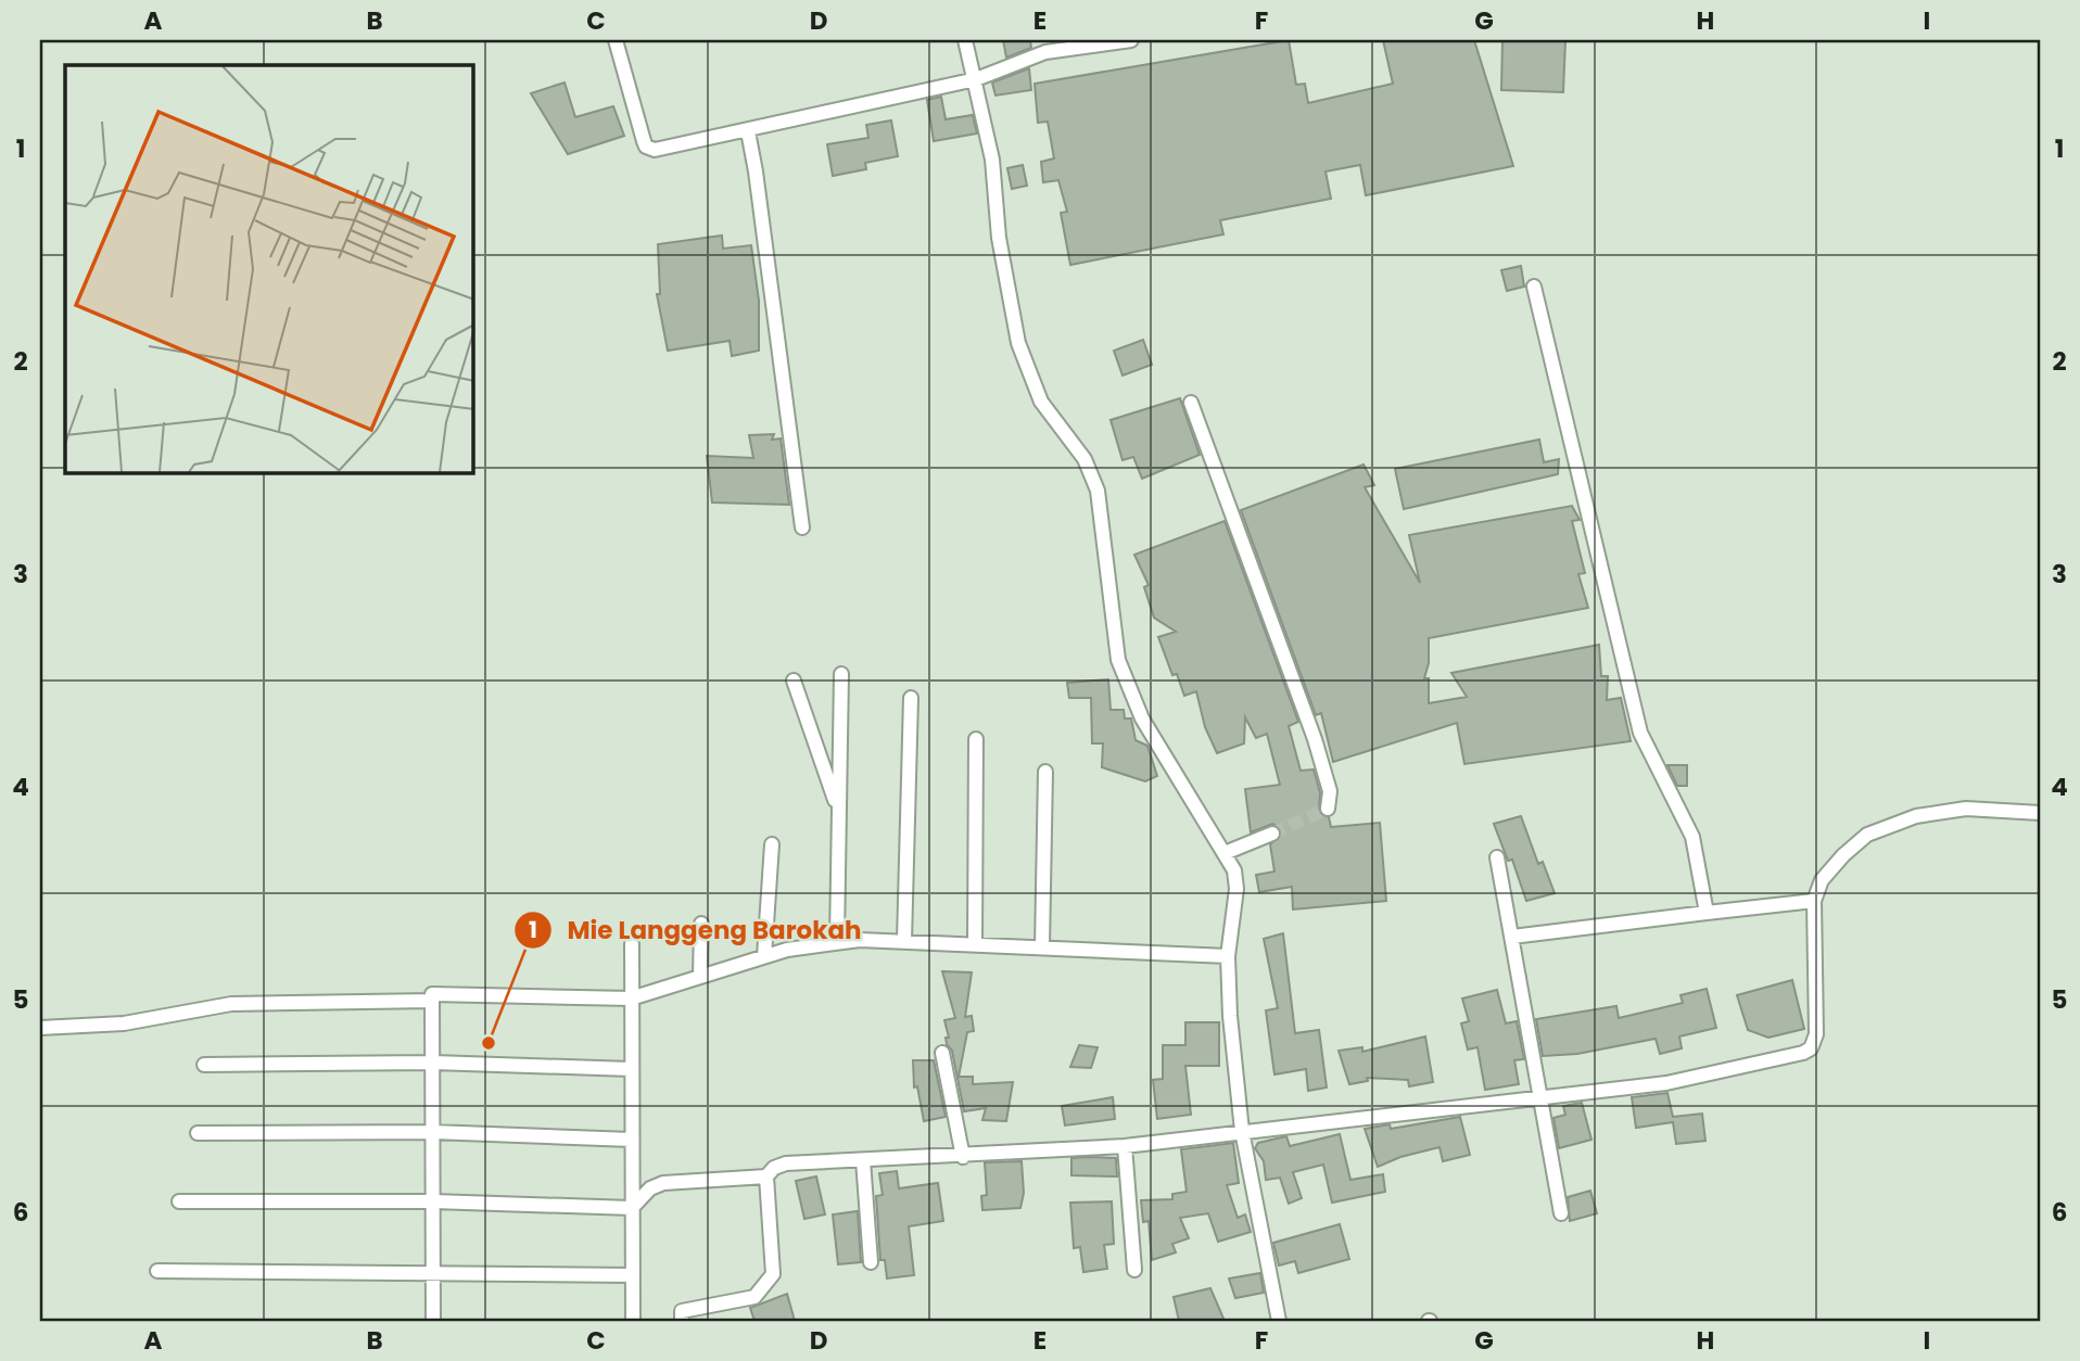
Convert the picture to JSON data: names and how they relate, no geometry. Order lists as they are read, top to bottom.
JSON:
{
  "places": ["Mie Langgeng Barokah"],
  "grid": {
    "columns": [
      "A",
      "B",
      "C",
      "D",
      "E",
      "F",
      "G",
      "H",
      "I"
    ],
    "rows": [
      "1",
      "2",
      "3",
      "4",
      "5",
      "6"
    ]
  }
}
